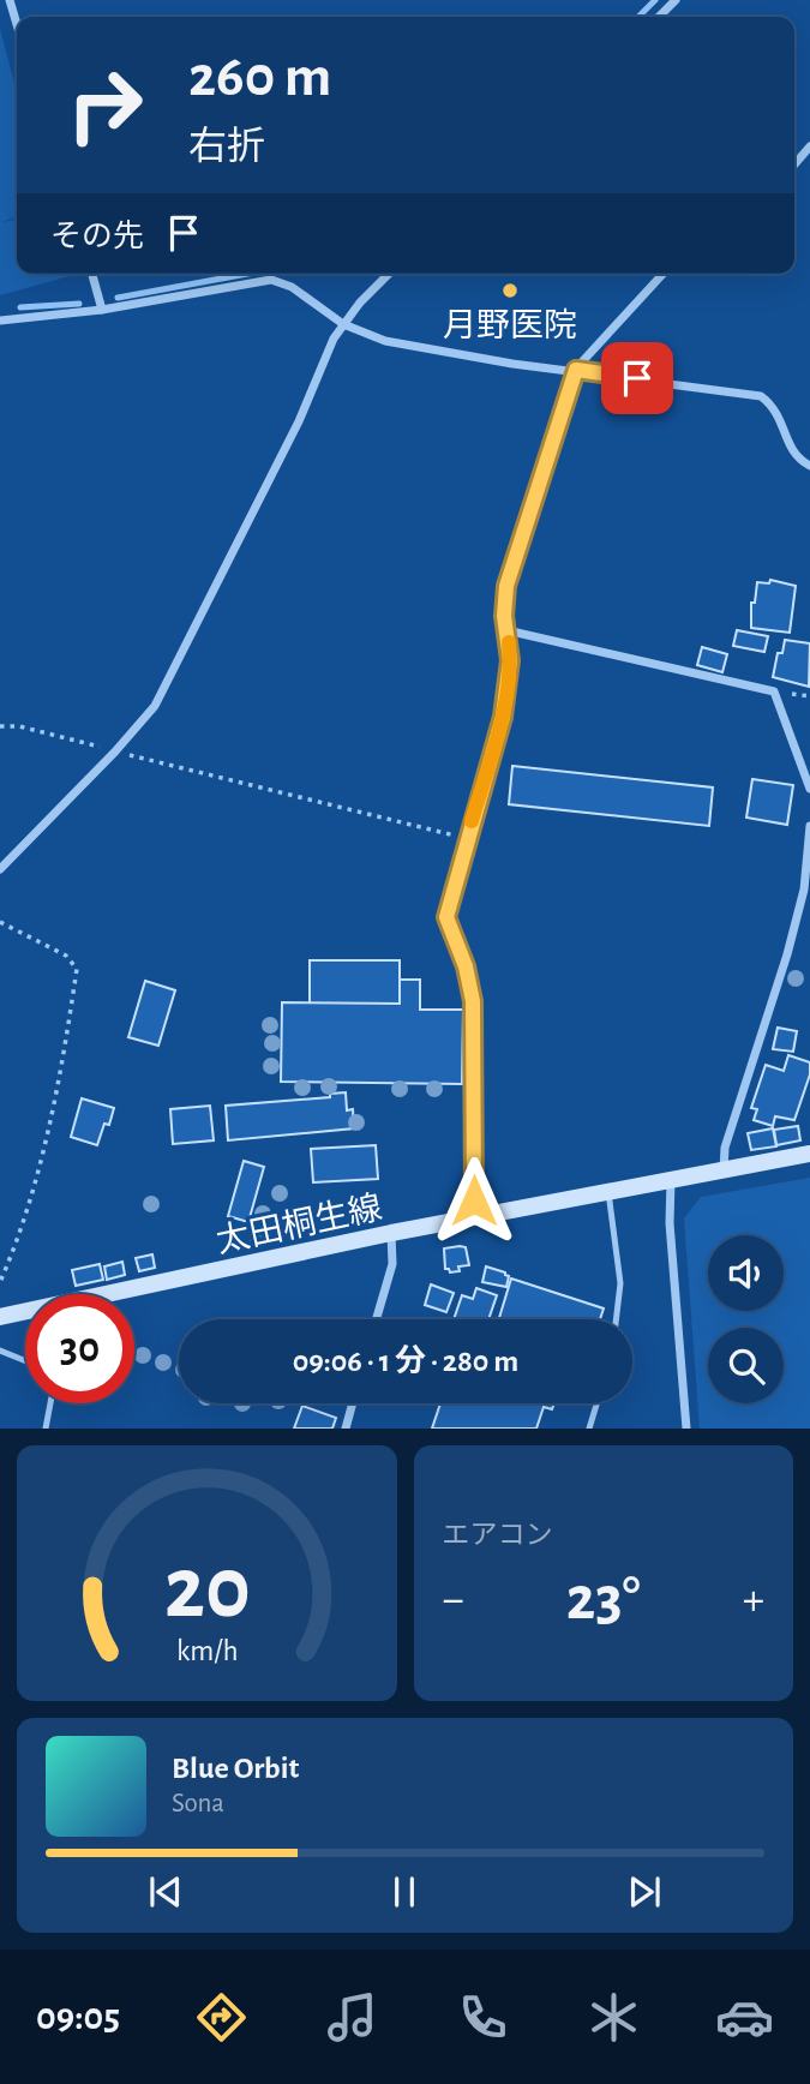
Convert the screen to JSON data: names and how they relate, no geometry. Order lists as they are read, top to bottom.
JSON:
{
  "streets": {
    "main road": ["太田桐生線"]
  },
  "places": ["月野医院"],
  "page": {
    "turn": ["260 m", "右折"],
    "then": "その先",
    "limit": "30",
    "trip": "09:06 · 1 分 · 280 m",
    "tile": "エアコン",
    "heat": ["−", "23°", "+"],
    "song": ["Blue Orbit", "Sona"],
    "tabs": "09:05",
    "gauge": ["20", "km/h"]
  }
}
